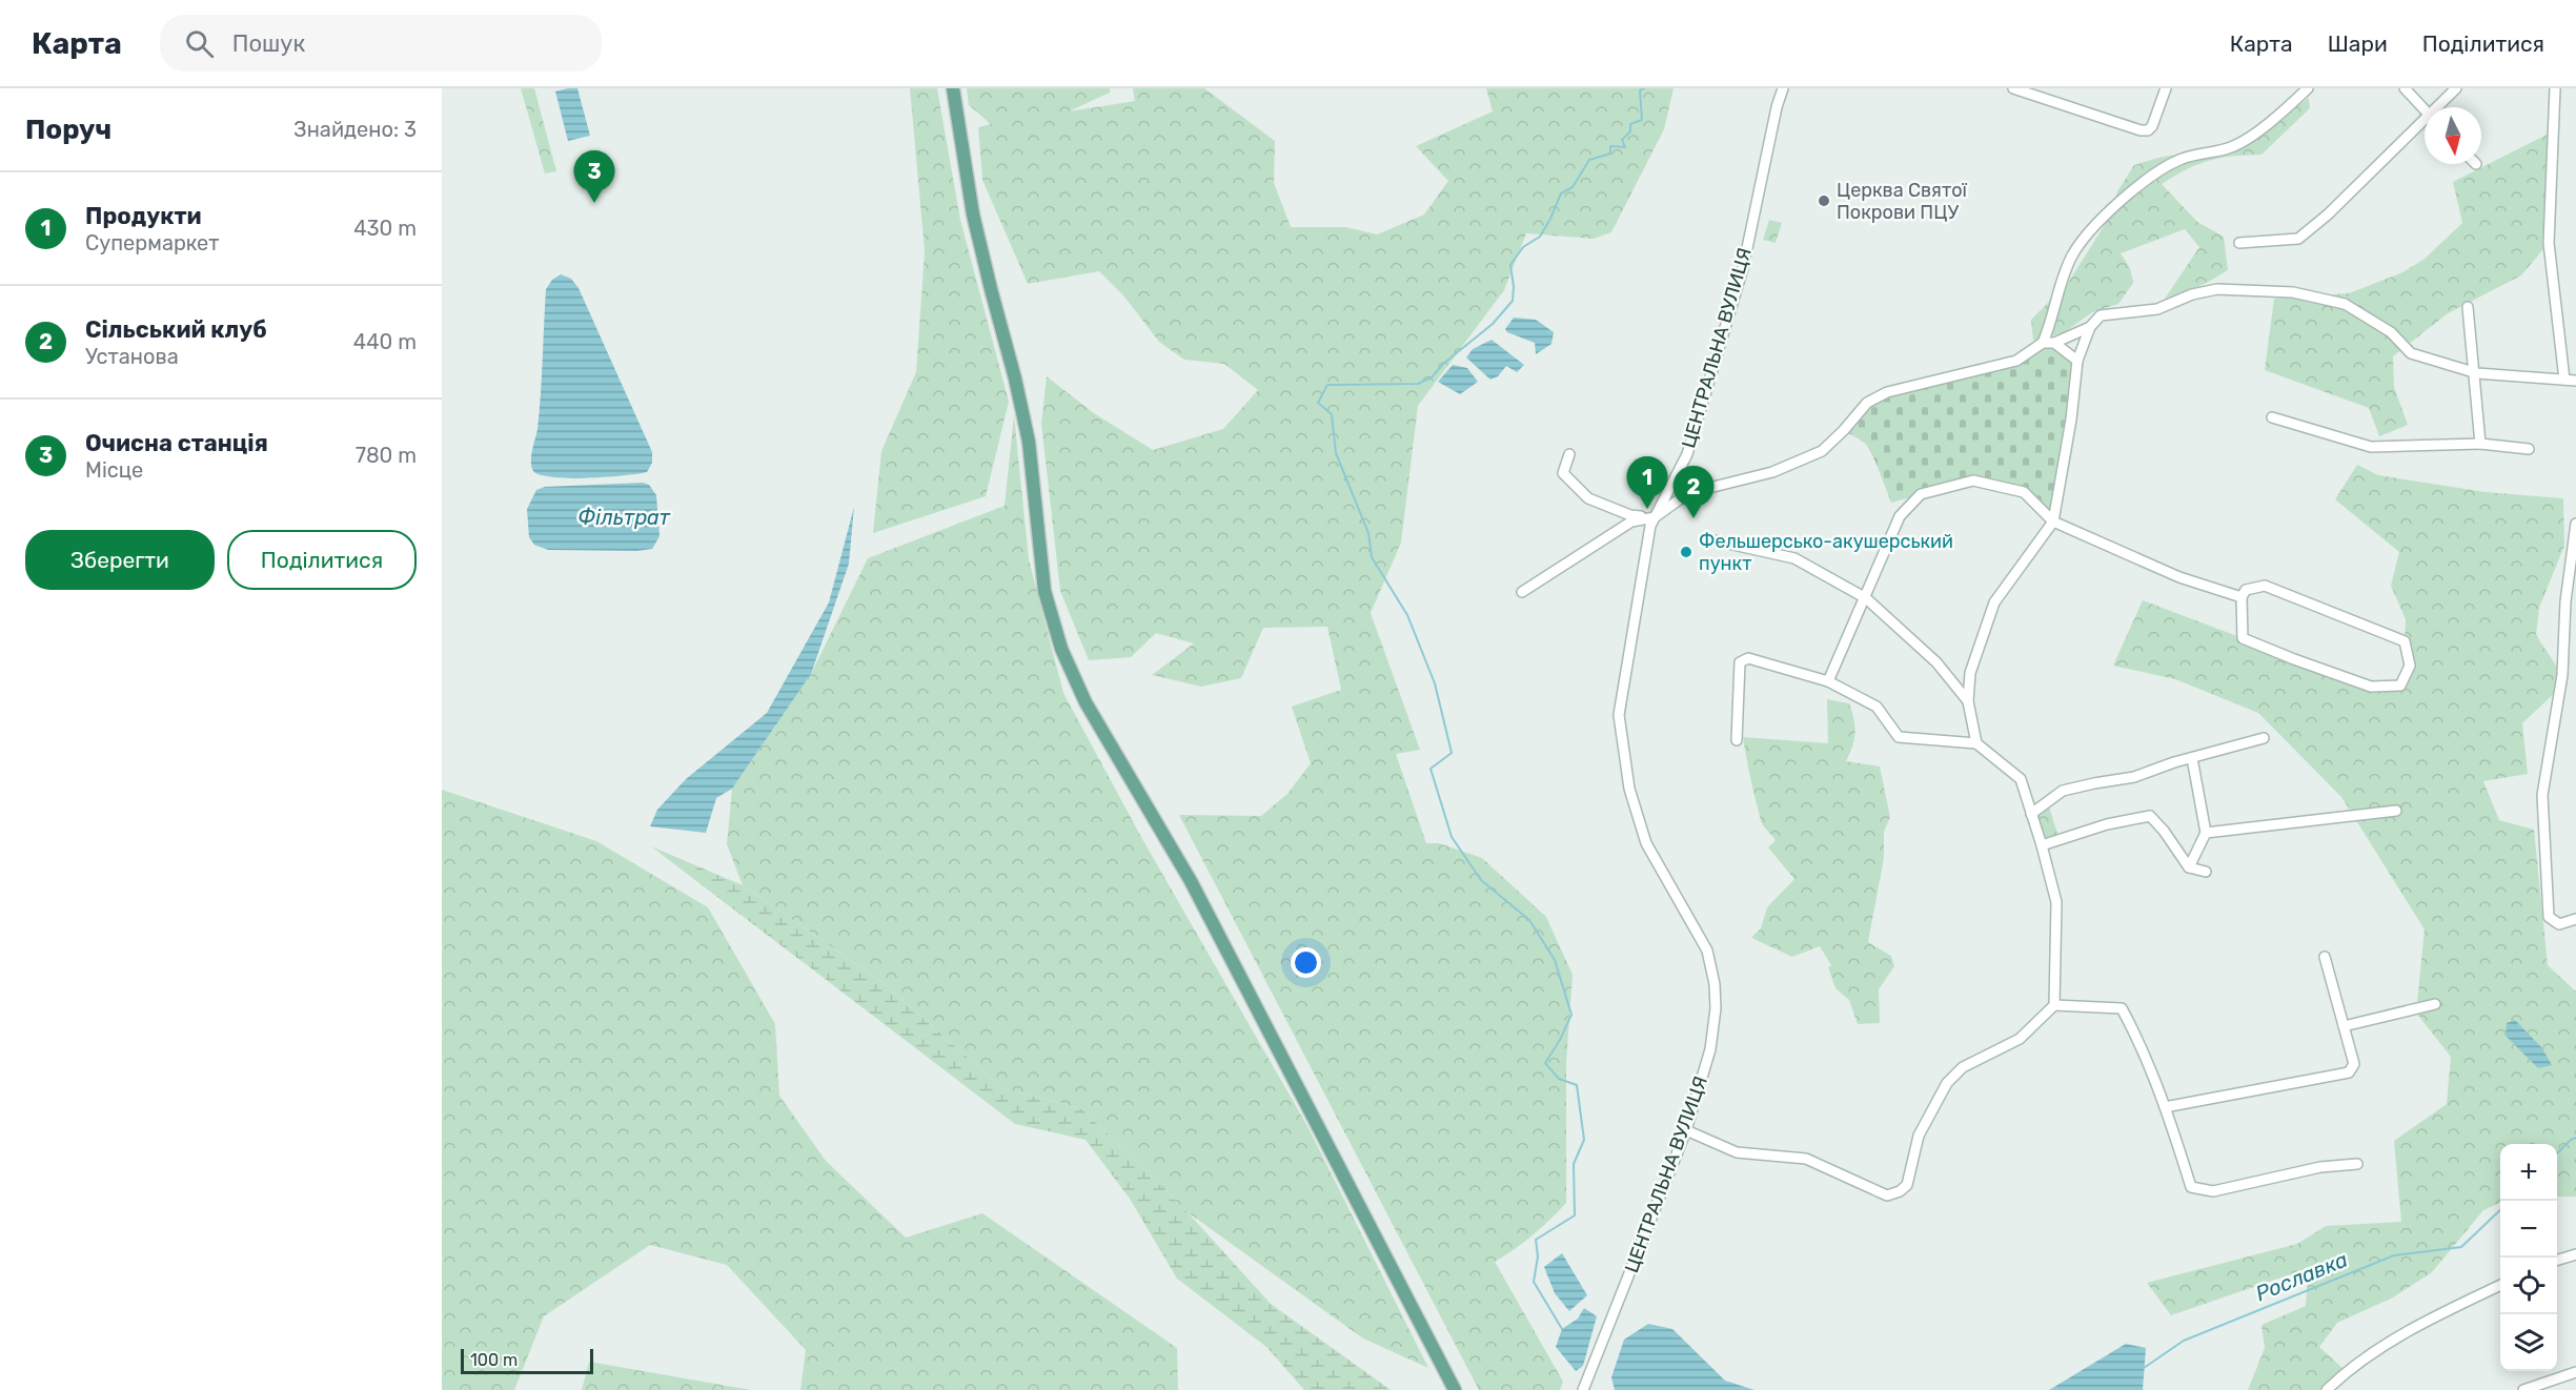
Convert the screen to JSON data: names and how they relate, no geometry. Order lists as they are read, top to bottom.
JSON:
{
  "streets": {
    "street": ["ЦЕНТРАЛЬНА ВУЛИЦЯ"]
  },
  "water": ["Фільтрат", "Рославка"],
  "places": ["Церква Святої Покрови ПЦУ", "Фельшерсько-акушерський пункт"],
  "scale_bar": "100 m",
  "north": "bottom",
  "page": {
    "header": "Карта",
    "search": "Пошук",
    "nav": ["Карта", "Шари", "Поділитися"],
    "heading": ["Поруч", "Знайдено: 3"],
    "pins": ["3", "1", "2"],
    "list": [
      {
        "mark": "1",
        "name": "Продукти",
        "note": "Супермаркет",
        "value": "430 m"
      },
      {
        "mark": "2",
        "name": "Сільський клуб",
        "note": "Установа",
        "value": "440 m"
      },
      {
        "mark": "3",
        "name": "Очисна станція",
        "note": "Місце",
        "value": "780 m"
      }
    ],
    "buttons": ["Зберегти", "Поділитися"],
    "map_buttons": ["+", "−"],
    "scale": "100 m"
  }
}
